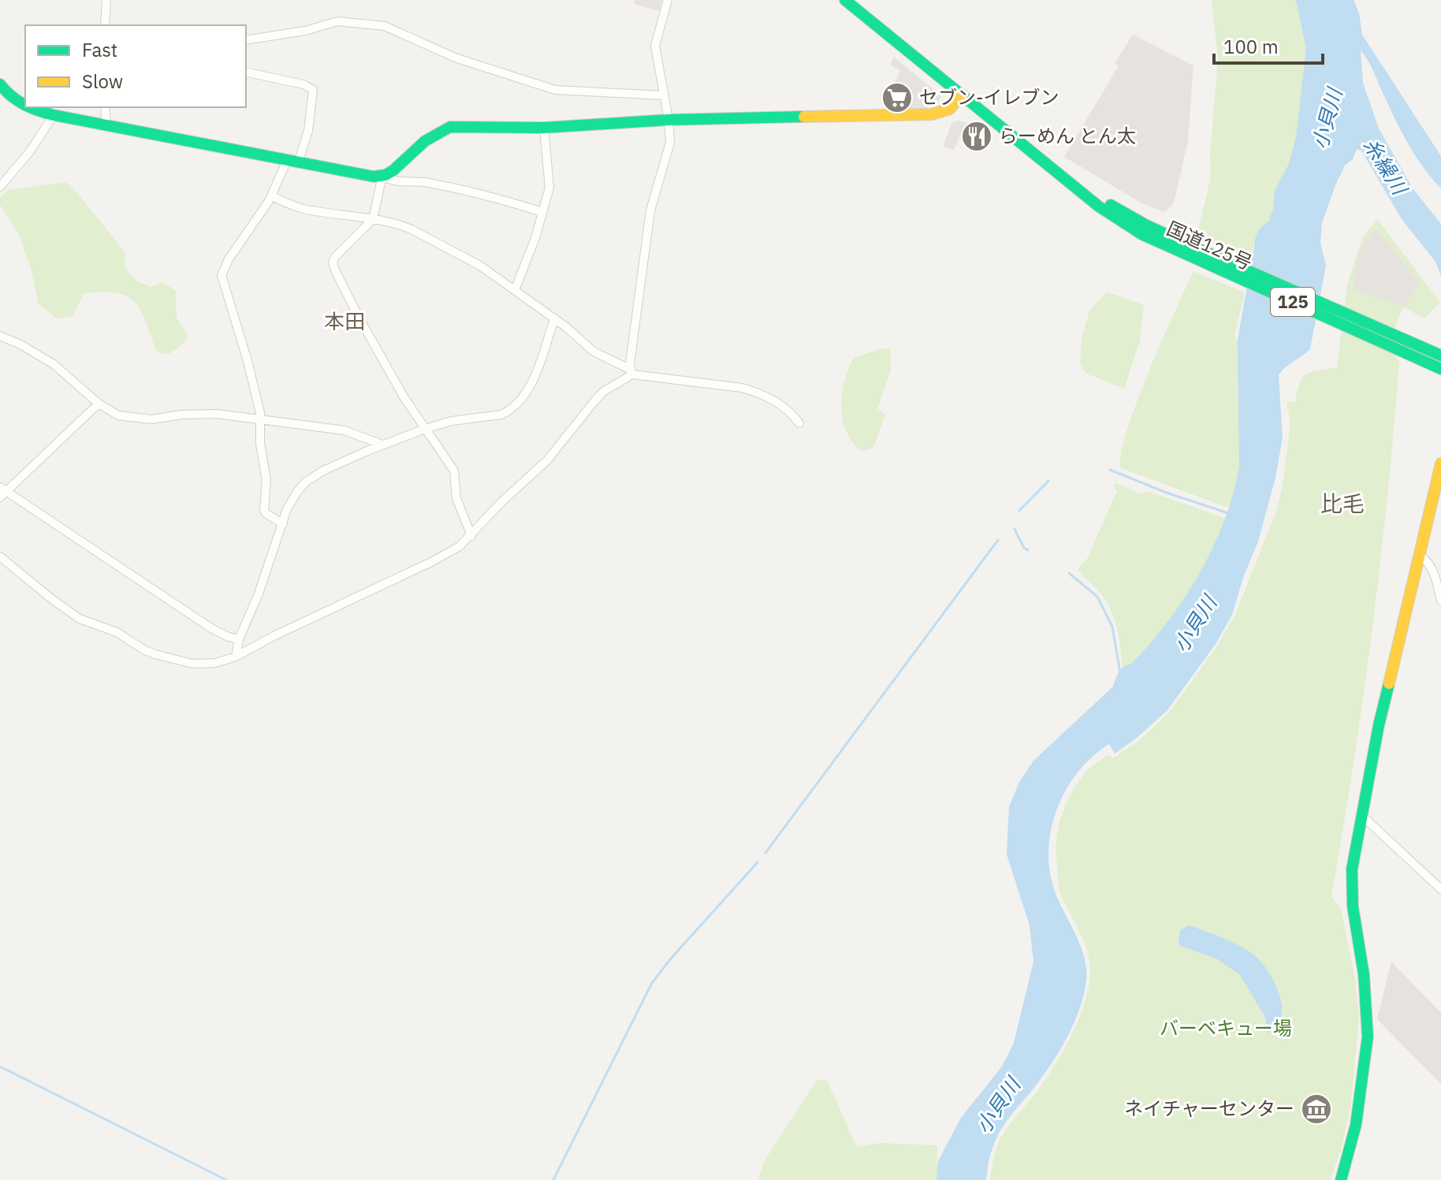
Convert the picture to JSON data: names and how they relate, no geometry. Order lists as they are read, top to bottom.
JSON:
{
  "streets": {
    "main road": ["国道125号", "125"]
  },
  "districts": ["本田", "比毛"],
  "water": ["小貝川", "糸繰川"],
  "parks": ["バーベキュー場"],
  "places": {
    "supermarket": ["セブン-イレブン"],
    "restaurant": ["らーめん とん太"],
    "museum": ["ネイチャーセンター"]
  },
  "legend": ["Fast", "Slow"],
  "scale_bar": "100 m"
}
